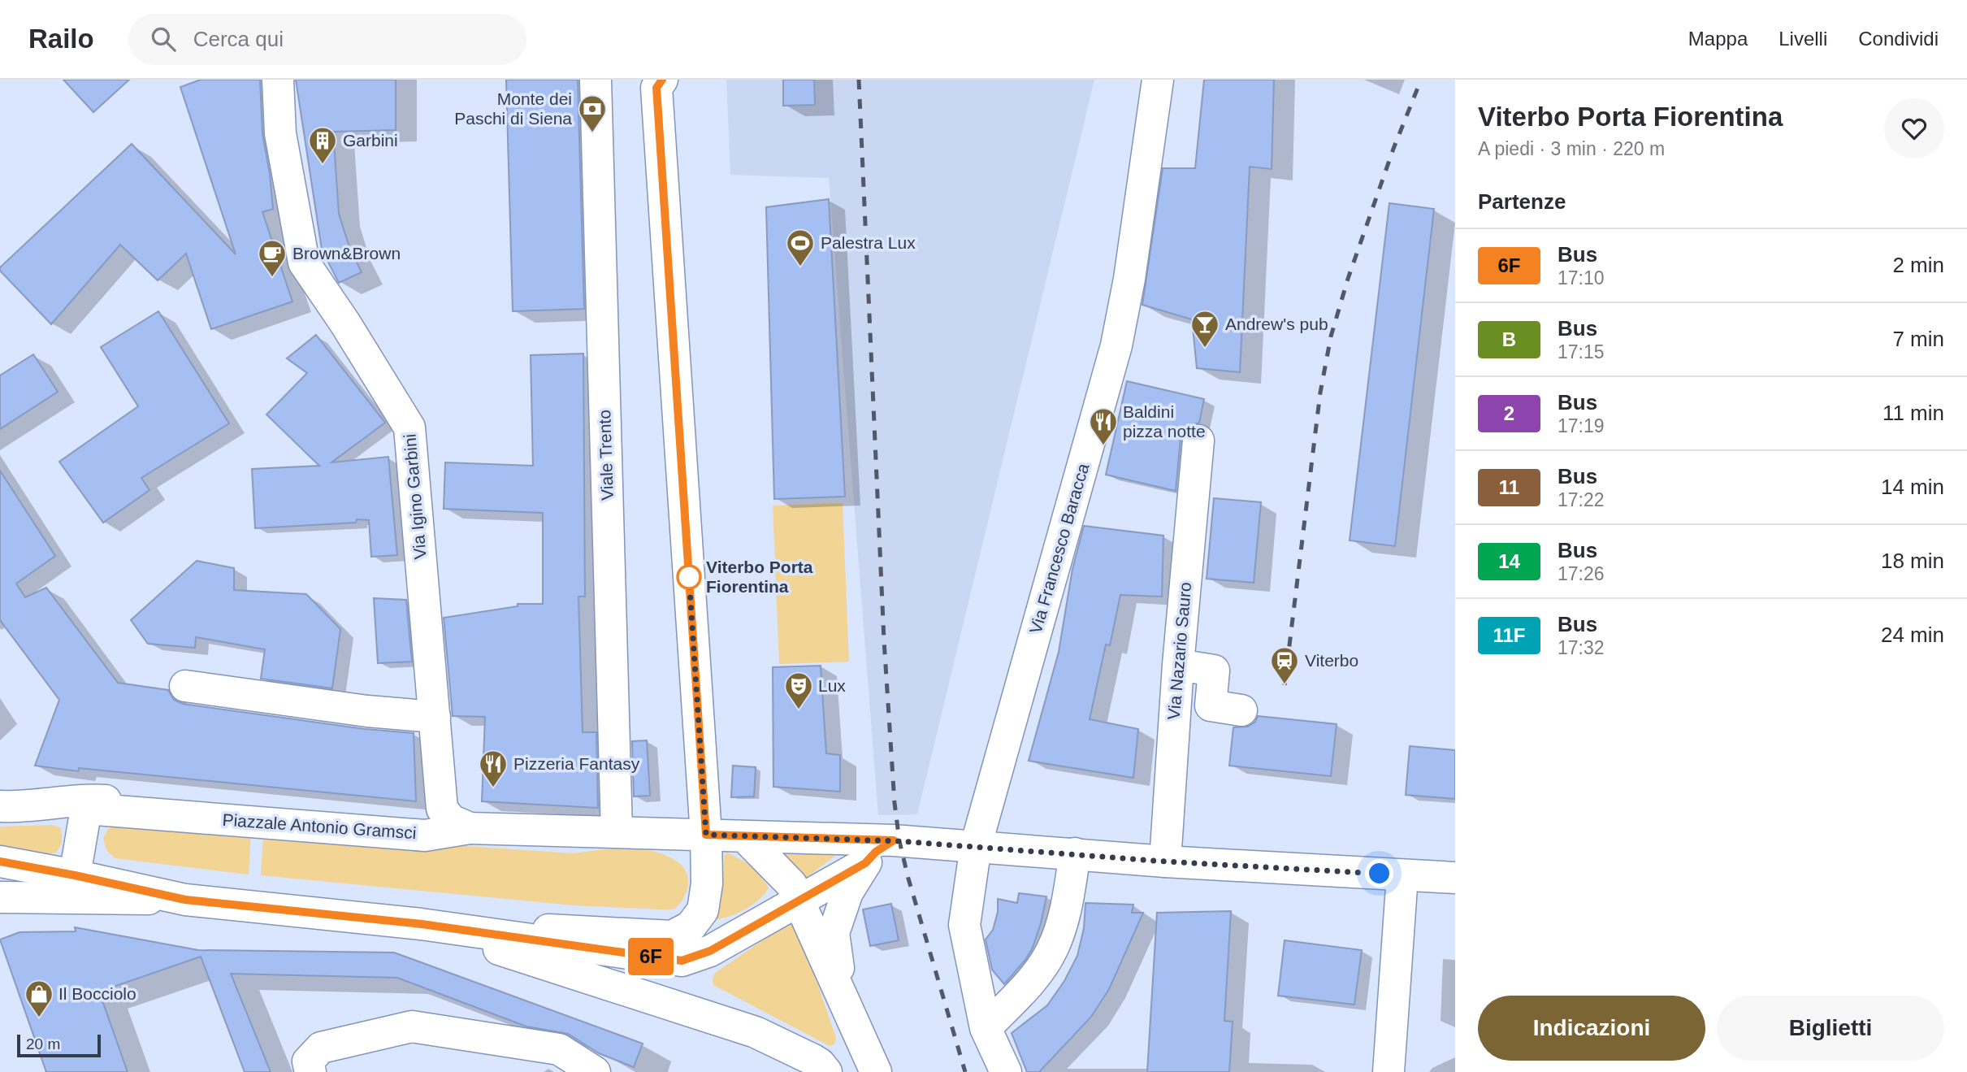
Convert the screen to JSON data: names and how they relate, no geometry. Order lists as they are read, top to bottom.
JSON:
{
  "streets": {
    "main road": [
      "Viale Trento",
      "Via Igino Garbini",
      "Via Francesco Baracca",
      "Via Nazario Sauro",
      "Piazzale Antonio Gramsci"
    ]
  },
  "crossings": [
    ["Viale Trento", "Piazzale Antonio Gramsci"],
    ["Via Igino Garbini", "Piazzale Antonio Gramsci"],
    ["Via Francesco Baracca", "Piazzale Antonio Gramsci"],
    ["Via Nazario Sauro", "Piazzale Antonio Gramsci"]
  ],
  "places": {
    "bank": ["Monte dei Paschi di Siena"],
    "building": ["Garbini"],
    "sports": ["Palestra Lux"],
    "cafe": ["Brown&Brown"],
    "bar": ["Andrew's pub"],
    "restaurant": ["Baldini pizza notte", "Pizzeria Fantasy"],
    "other": ["Viterbo Porta Fiorentina"],
    "station": ["Viterbo"],
    "theatre": ["Lux"],
    "shop": ["Il Bocciolo"]
  },
  "lines": ["bus line 6F"],
  "scale_bar": "20 m",
  "page": {
    "header": "Railo",
    "search": "Cerca qui",
    "nav": ["Mappa", "Livelli", "Condividi"],
    "on_map": "6F",
    "heading": [
      ["Viterbo Porta Fiorentina", "A piedi · 3 min · 220 m"],
      "Partenze"
    ],
    "list": [
      {
        "mark": "6F",
        "name": "Bus",
        "note": "17:10",
        "value": "2 min"
      },
      {
        "mark": "B",
        "name": "Bus",
        "note": "17:15",
        "value": "7 min"
      },
      {
        "mark": "2",
        "name": "Bus",
        "note": "17:19",
        "value": "11 min"
      },
      {
        "mark": "11",
        "name": "Bus",
        "note": "17:22",
        "value": "14 min"
      },
      {
        "mark": "14",
        "name": "Bus",
        "note": "17:26",
        "value": "18 min"
      },
      {
        "mark": "11F",
        "name": "Bus",
        "note": "17:32",
        "value": "24 min"
      }
    ],
    "buttons": ["Indicazioni", "Biglietti"],
    "scale": "20 m"
  }
}
